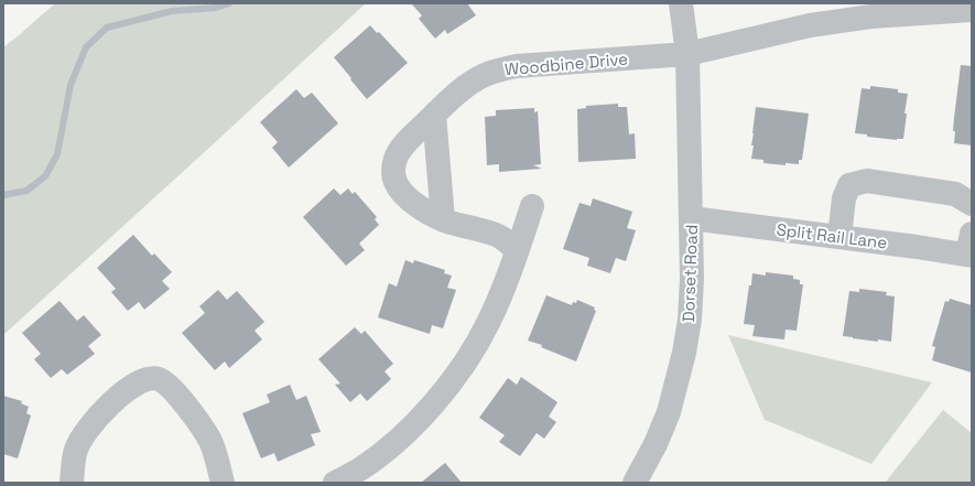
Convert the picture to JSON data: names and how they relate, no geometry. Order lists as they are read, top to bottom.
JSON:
{
  "streets": {
    "street": ["Woodbine Drive", "Split Rail Lane", "Dorset Road"]
  },
  "crossings": [
    ["Woodbine Drive", "Dorset Road"],
    ["Split Rail Lane", "Dorset Road"]
  ]
}
